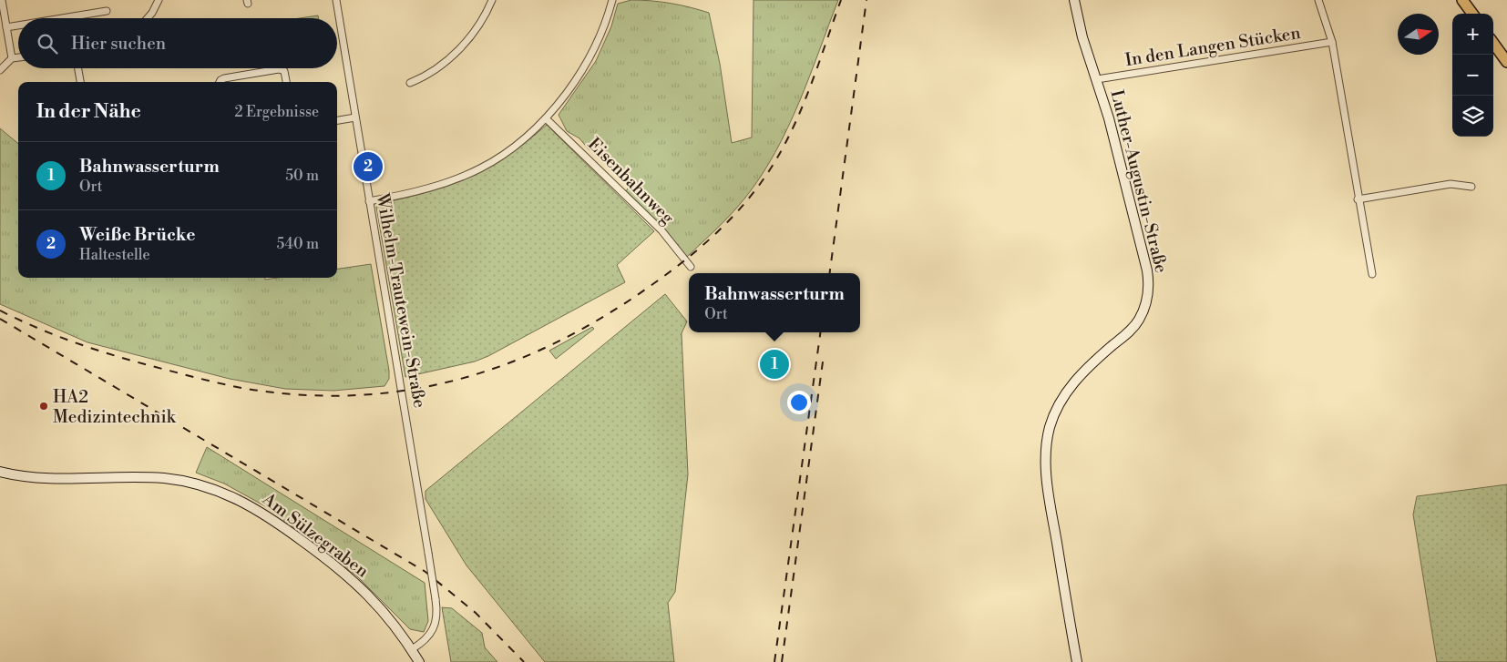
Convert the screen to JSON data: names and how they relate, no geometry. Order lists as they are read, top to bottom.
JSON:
{
  "streets": {
    "street": [
      "In den Langen Stücken",
      "Eisenbahnweg",
      "Luther-Augustin-Straße",
      "Wilhelm-Trautewein-Straße",
      "Am Sülzegraben"
    ]
  },
  "crossings": [
    ["In den Langen Stücken", "Luther-Augustin-Straße"],
    ["Wilhelm-Trautewein-Straße", "Am Sülzegraben"]
  ],
  "places": ["HA2 Medizintechnik"],
  "north": "right",
  "page": {
    "map_buttons": ["+", "−"],
    "search": "Hier suchen",
    "heading": ["In der Nähe", "2 Ergebnisse"],
    "list": [
      {
        "mark": "1",
        "name": "Bahnwasserturm",
        "note": "Ort",
        "value": "50 m"
      },
      {
        "mark": "2",
        "name": "Weiße Brücke",
        "note": "Haltestelle",
        "value": "540 m"
      }
    ],
    "pins": ["2", "1"],
    "popup": ["Bahnwasserturm", "Ort"]
  }
}
